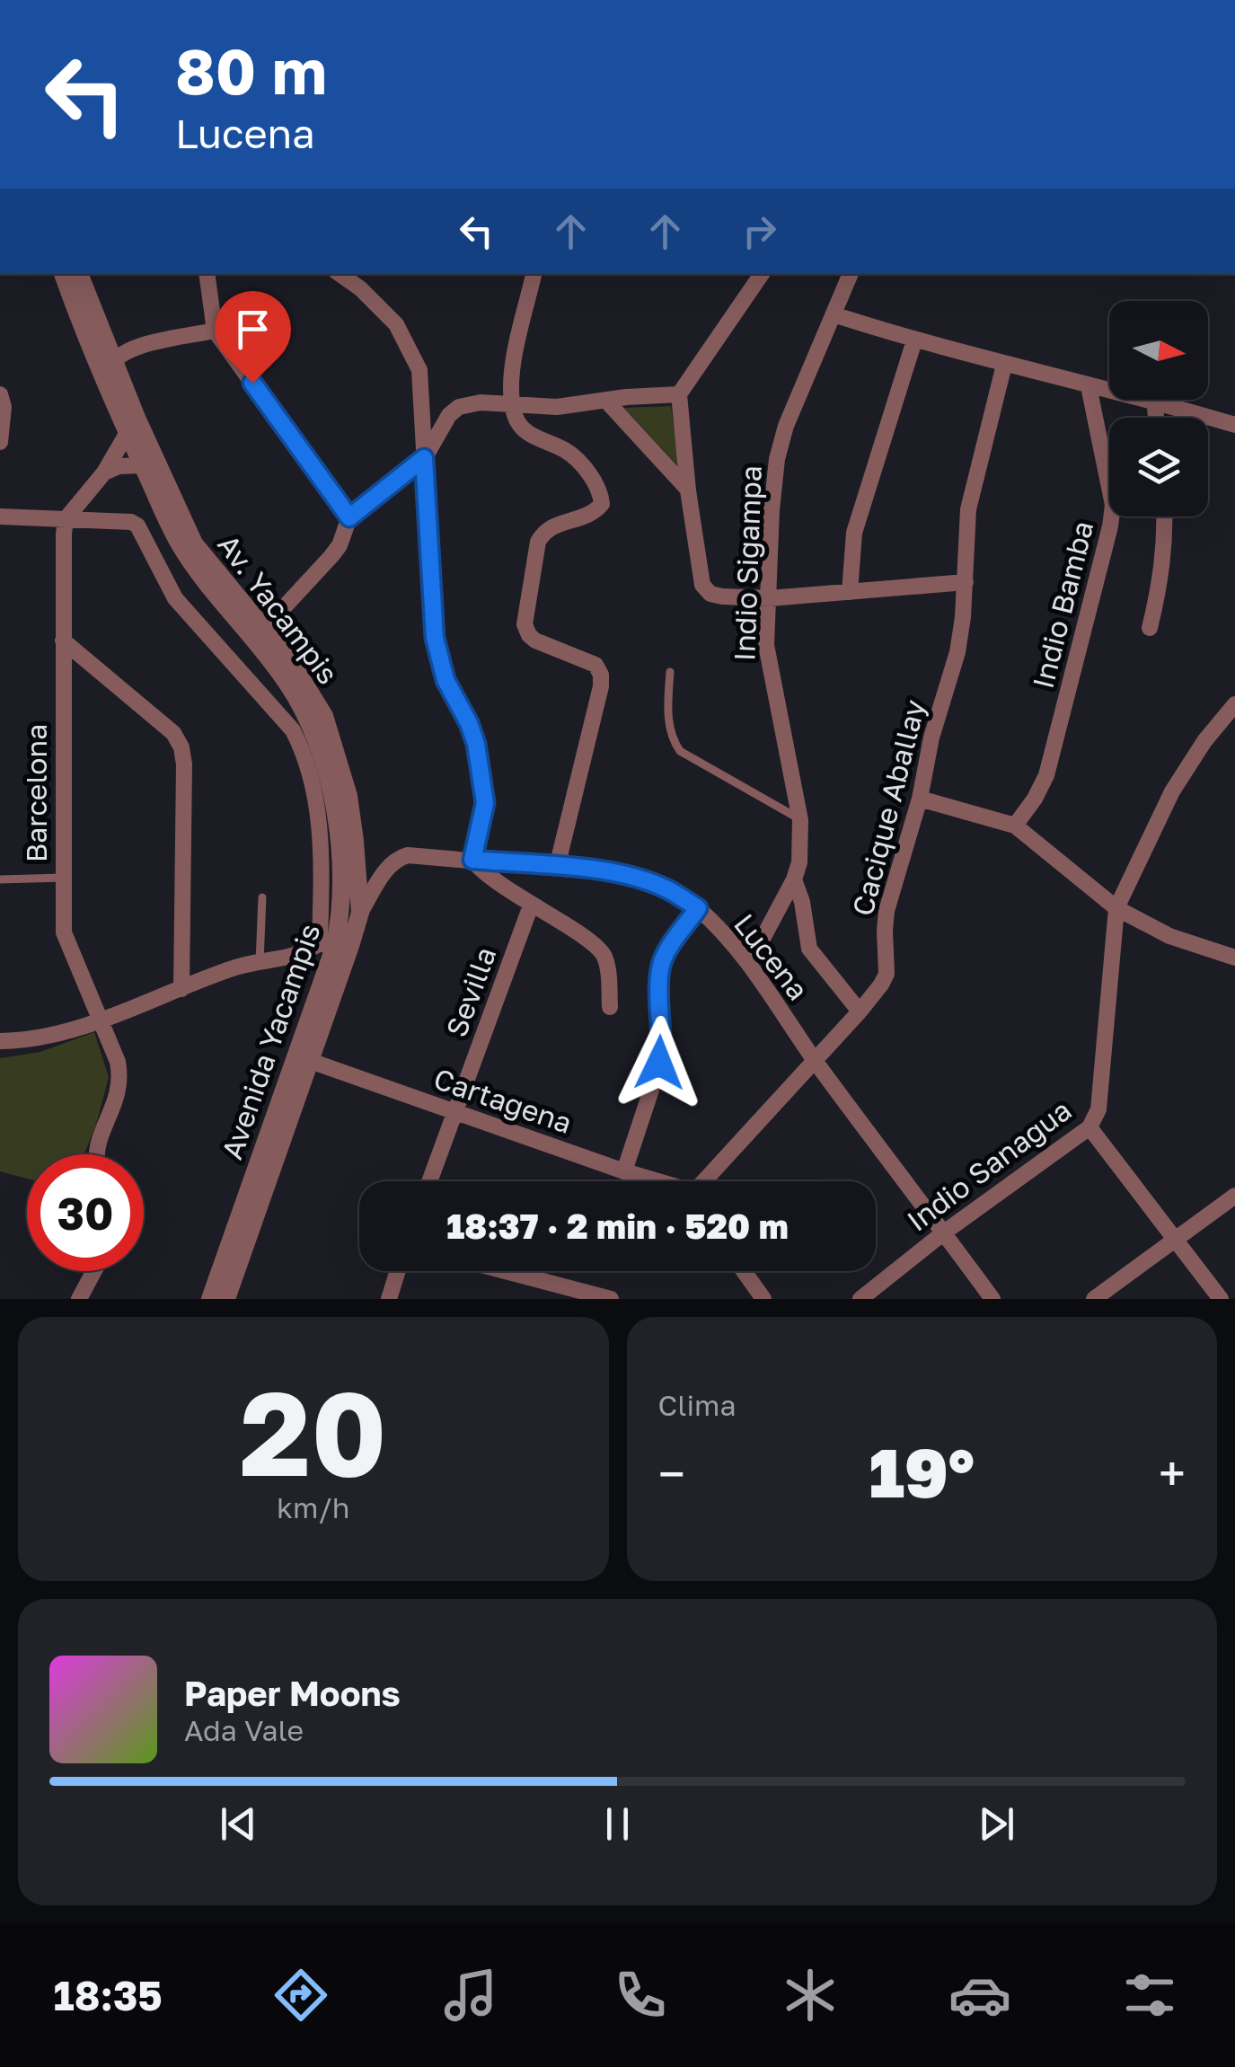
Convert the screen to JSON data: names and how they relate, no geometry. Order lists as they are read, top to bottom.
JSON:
{
  "streets": {
    "street": [
      "Indio Sigampa",
      "Indio Bamba",
      "Av. Yacampis",
      "Barcelona",
      "Cacique Aballay",
      "Lucena",
      "Sevilla",
      "Avenida Yacampis",
      "Cartagena",
      "Indio Sanagua"
    ]
  },
  "crossings": [
    ["Indio Sigampa", "Lucena"],
    ["Av. Yacampis", "Lucena"],
    ["Av. Yacampis", "Avenida Yacampis"],
    ["Av. Yacampis", "Cartagena"],
    ["Cacique Aballay", "Lucena"],
    ["Lucena", "Indio Sanagua"],
    ["Sevilla", "Cartagena"],
    ["Avenida Yacampis", "Cartagena"]
  ],
  "north": "right",
  "page": {
    "turn": ["80 m", "Lucena"],
    "limit": "30",
    "trip": "18:37 · 2 min · 520 m",
    "tile": [
      ["20", "km/h"],
      "Clima"
    ],
    "heat": ["−", "19°", "+"],
    "song": ["Paper Moons", "Ada Vale"],
    "tabs": "18:35"
  }
}
